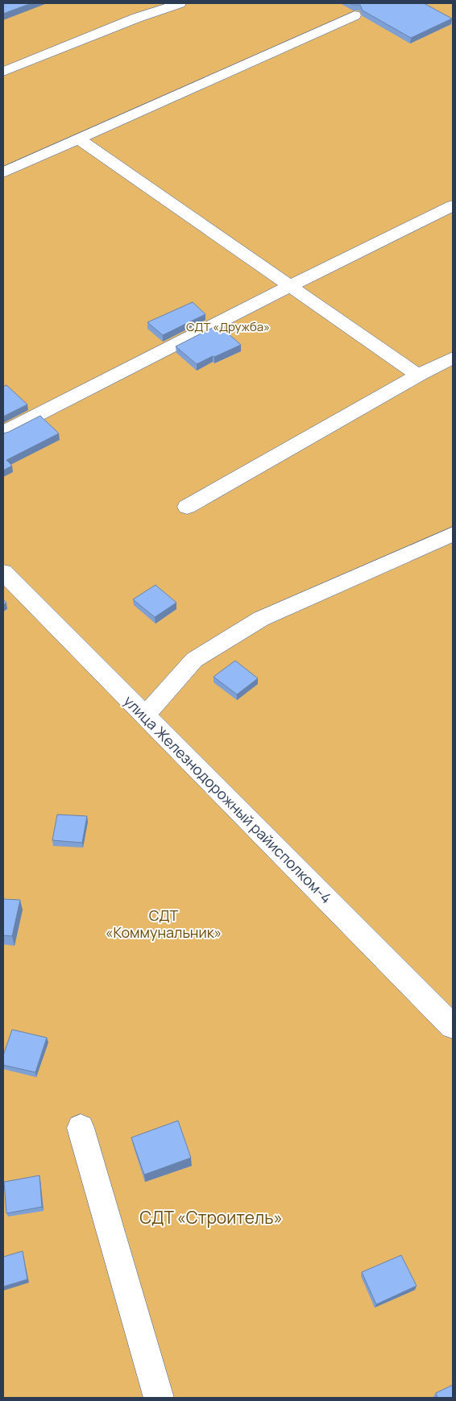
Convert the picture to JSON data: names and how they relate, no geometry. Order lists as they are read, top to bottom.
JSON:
{
  "streets": {
    "street": ["улица Железнодорожный райисполком-4"]
  },
  "parks": ["СДТ «Дружба»", "СДТ «Коммунальник»", "СДТ «Строитель»"]
}
